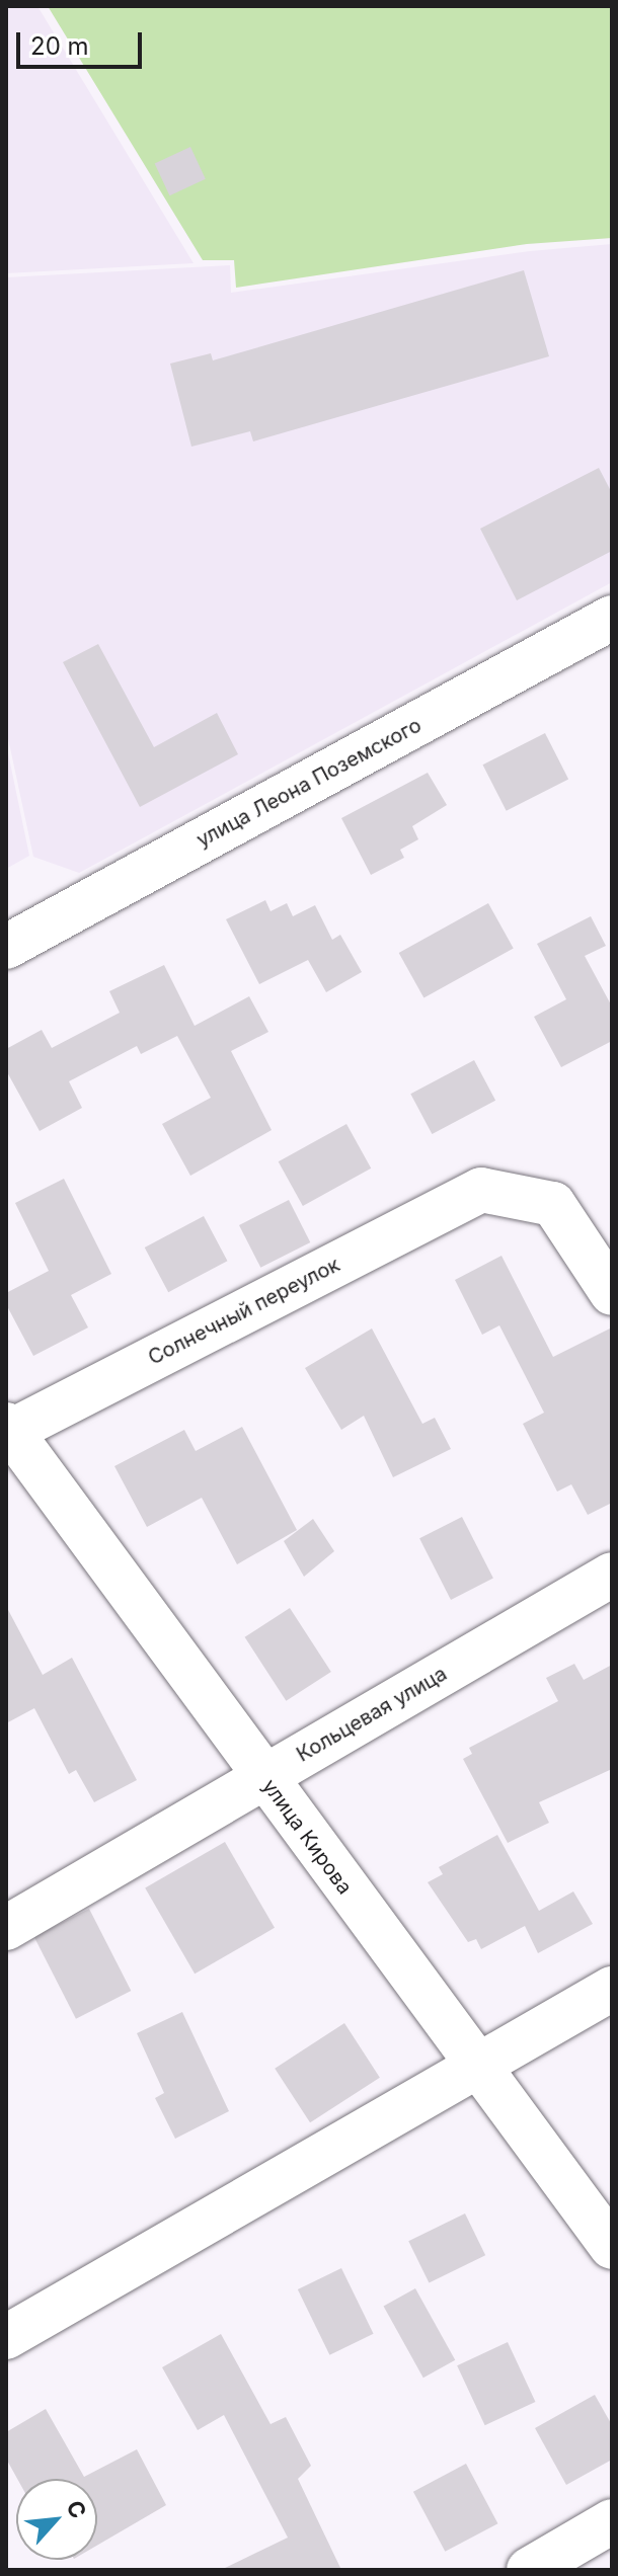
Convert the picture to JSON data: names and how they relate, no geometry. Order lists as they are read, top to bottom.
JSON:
{
  "streets": {
    "street": [
      "улица Леона Поземского",
      "Солнечный переулок",
      "Кольцевая улица",
      "улица Кирова"
    ]
  },
  "crossings": [
    ["Солнечный переулок", "улица Кирова"],
    ["Кольцевая улица", "улица Кирова"]
  ],
  "scale_bar": "20 m",
  "north": "top right"
}
